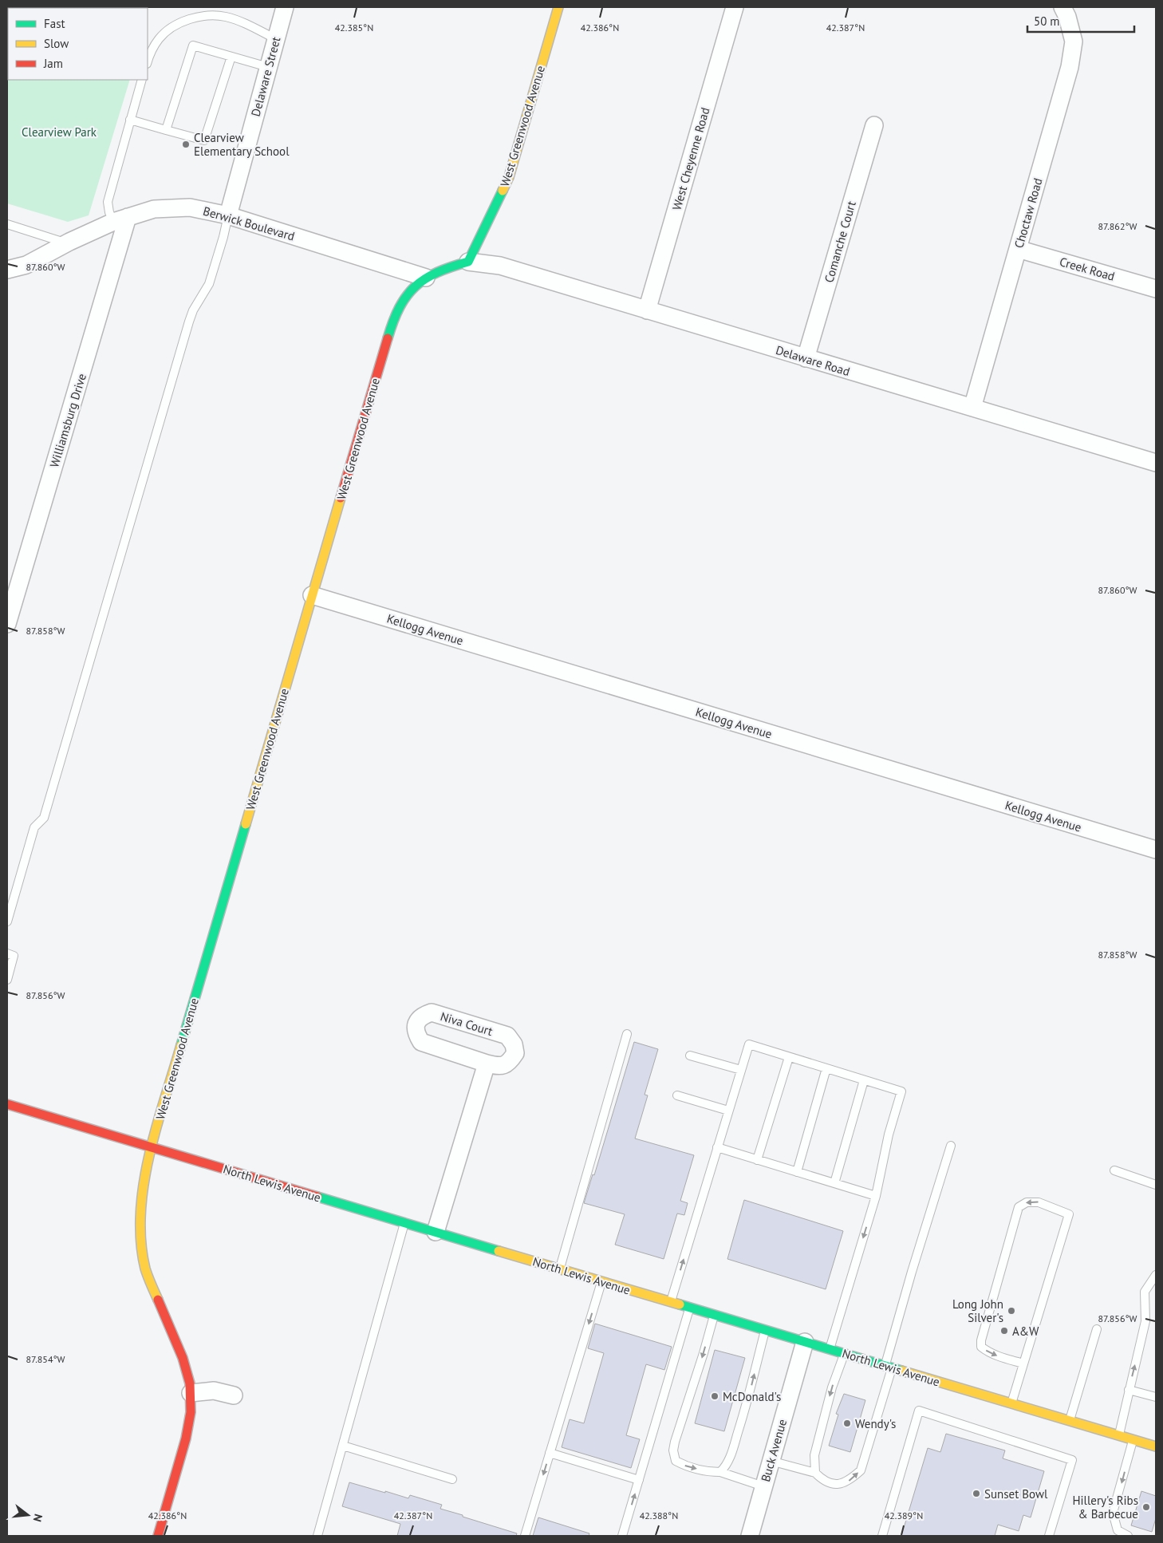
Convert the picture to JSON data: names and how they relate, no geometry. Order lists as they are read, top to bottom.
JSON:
{
  "streets": {
    "street": [
      "Delaware Street",
      "West Greenwood Avenue",
      "West Cheyenne Road",
      "Choctaw Road",
      "Berwick Boulevard",
      "Comanche Court",
      "Creek Road",
      "Delaware Road",
      "Williamsburg Drive",
      "Kellogg Avenue",
      "Niva Court",
      "North Lewis Avenue",
      "Buck Avenue"
    ]
  },
  "crossings": [
    ["Delaware Street", "Berwick Boulevard"],
    ["West Greenwood Avenue", "Berwick Boulevard"],
    ["West Greenwood Avenue", "Delaware Road"],
    ["West Greenwood Avenue", "Kellogg Avenue"],
    ["West Greenwood Avenue", "North Lewis Avenue"],
    ["West Cheyenne Road", "Delaware Road"],
    ["Choctaw Road", "Creek Road"],
    ["Choctaw Road", "Delaware Road"],
    ["Berwick Boulevard", "Williamsburg Drive"],
    ["Comanche Court", "Delaware Road"],
    ["North Lewis Avenue", "Buck Avenue"]
  ],
  "parks": ["Clearview Park"],
  "places": [
    "Clearview Elementary School",
    "Long John Silver's",
    "A&W",
    "McDonald's",
    "Wendy's",
    "Sunset Bowl",
    "Hillery's Ribs & Barbecue"
  ],
  "legend": ["Fast", "Slow", "Jam"],
  "scale_bar": "50 m",
  "north": "right",
  "coordinates": [
    "42.385°N",
    "42.386°N",
    "42.387°N",
    "87.862°W",
    "87.860°W",
    "87.858°W",
    "87.856°W",
    "87.854°W",
    "42.388°N",
    "42.389°N"
  ]
}
